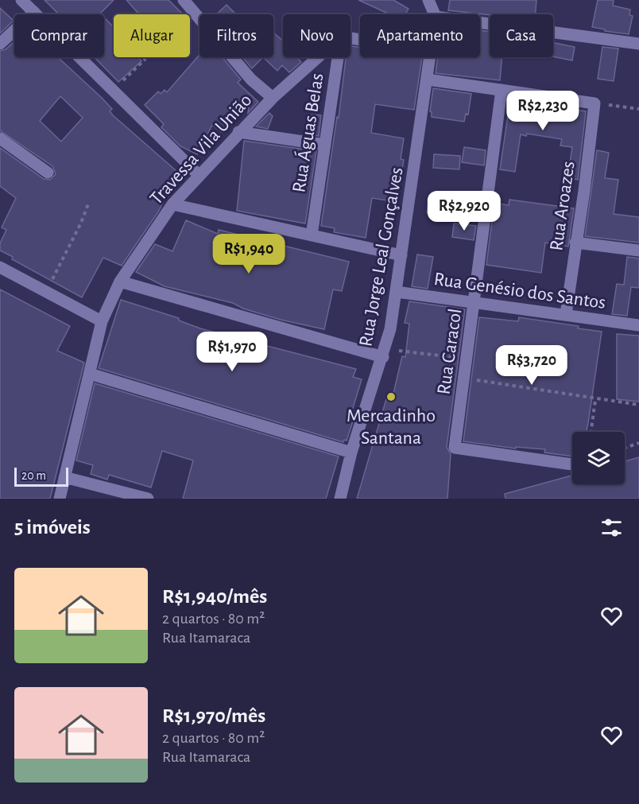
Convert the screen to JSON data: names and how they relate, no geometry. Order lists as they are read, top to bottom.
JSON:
{
  "streets": {
    "street": [
      "Rua Águas Belas",
      "Travessa Vila União",
      "Rua Aroazes",
      "Rua Jorge Leal Gonçalves",
      "Rua Genésio dos Santos",
      "Rua Caracol"
    ]
  },
  "crossings": [
    ["Rua Aroazes", "Rua Genésio dos Santos"],
    ["Rua Jorge Leal Gonçalves", "Rua Genésio dos Santos"],
    ["Rua Genésio dos Santos", "Rua Caracol"]
  ],
  "places": ["Mercadinho Santana"],
  "scale_bar": "20 m",
  "page": {
    "chip": [
      "Comprar",
      "Alugar",
      "Filtros",
      "Novo",
      "Apartamento",
      "Casa"
    ],
    "price": [
      "R$2,230",
      "R$2,920",
      "R$1,940",
      "R$1,970",
      "R$3,720"
    ],
    "scale": "20 m",
    "heading": "5 imóveis",
    "list": [
      {
        "name": "R$1,940/mês",
        "note": "2 quartos · 80 m² · Rua Itamaraca"
      },
      {
        "name": "R$1,970/mês",
        "note": "2 quartos · 80 m² · Rua Itamaraca"
      }
    ]
  }
}
